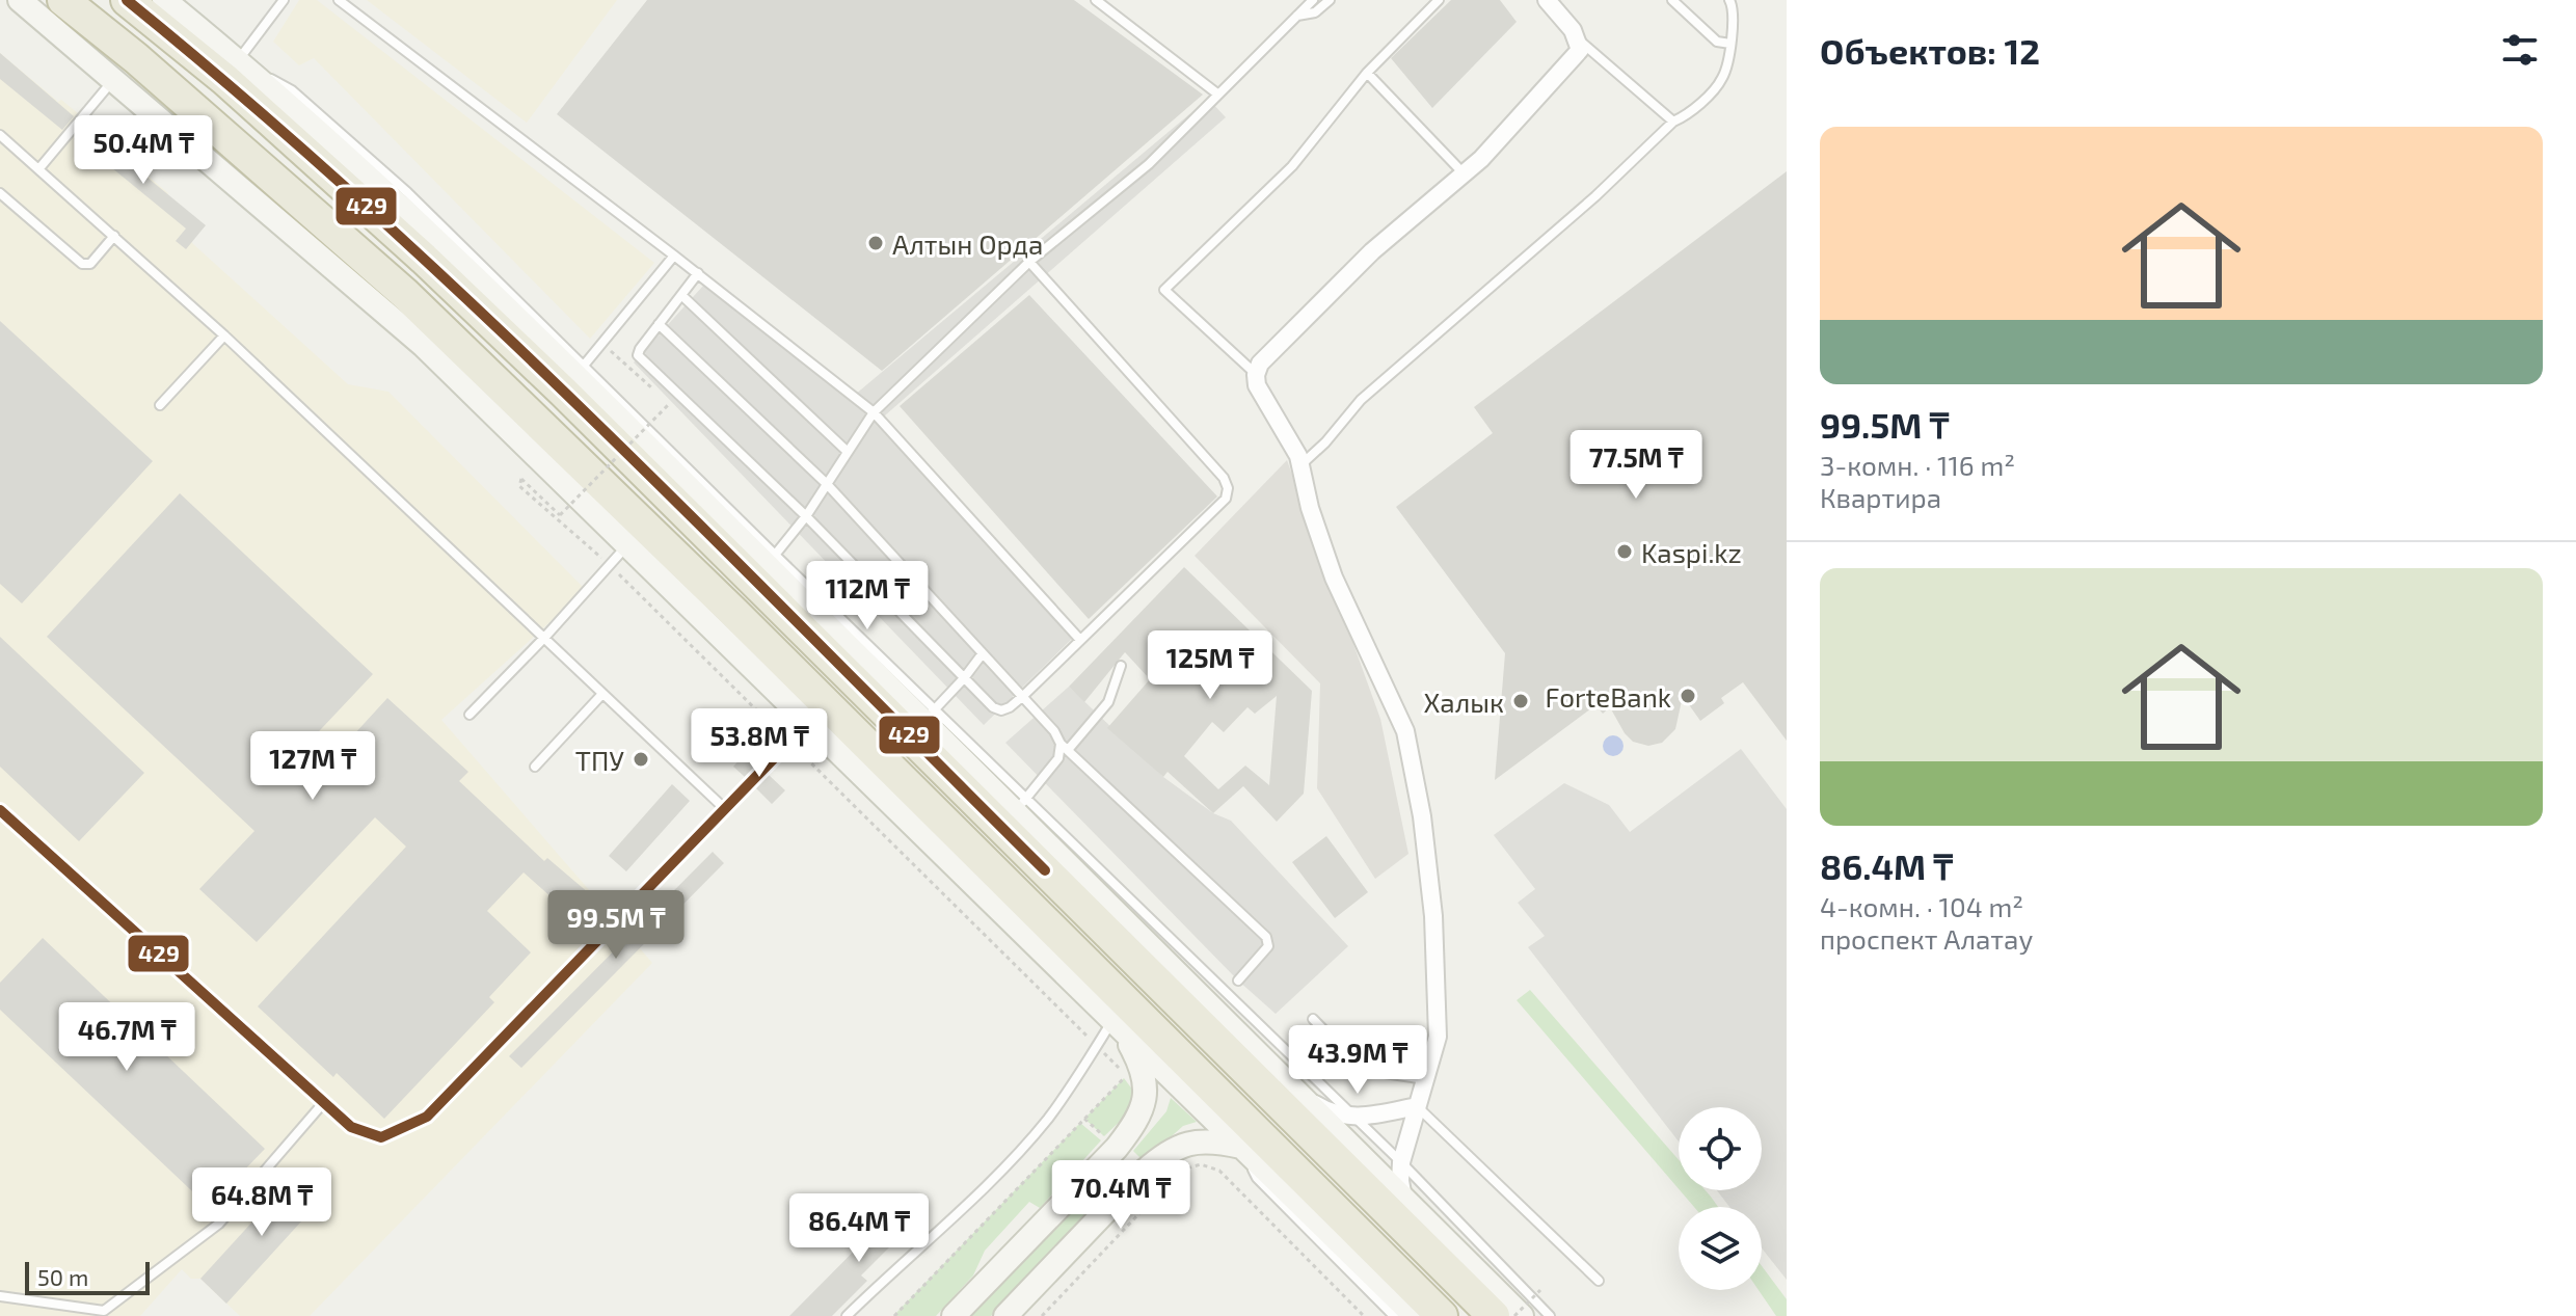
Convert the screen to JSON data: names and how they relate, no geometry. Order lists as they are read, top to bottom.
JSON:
{
  "places": [
    "Алтын Орда",
    "Kaspi.kz",
    "ForteBank",
    "Халык",
    "ТПУ"
  ],
  "lines": ["transit line 429"],
  "scale_bar": "50 m",
  "page": {
    "heading": "Объектов: 12",
    "list": [
      {
        "name": "99.5M ₸",
        "note": "3-комн. · 116 m² · Квартира"
      },
      {
        "name": "86.4M ₸",
        "note": "4-комн. · 104 m² · проспект Алатау"
      }
    ],
    "price": [
      "50.4M ₸",
      "77.5M ₸",
      "112M ₸",
      "125M ₸",
      "53.8M ₸",
      "127M ₸",
      "99.5M ₸",
      "46.7M ₸",
      "43.9M ₸",
      "70.4M ₸",
      "64.8M ₸",
      "86.4M ₸"
    ],
    "scale": "50 m"
  }
}
